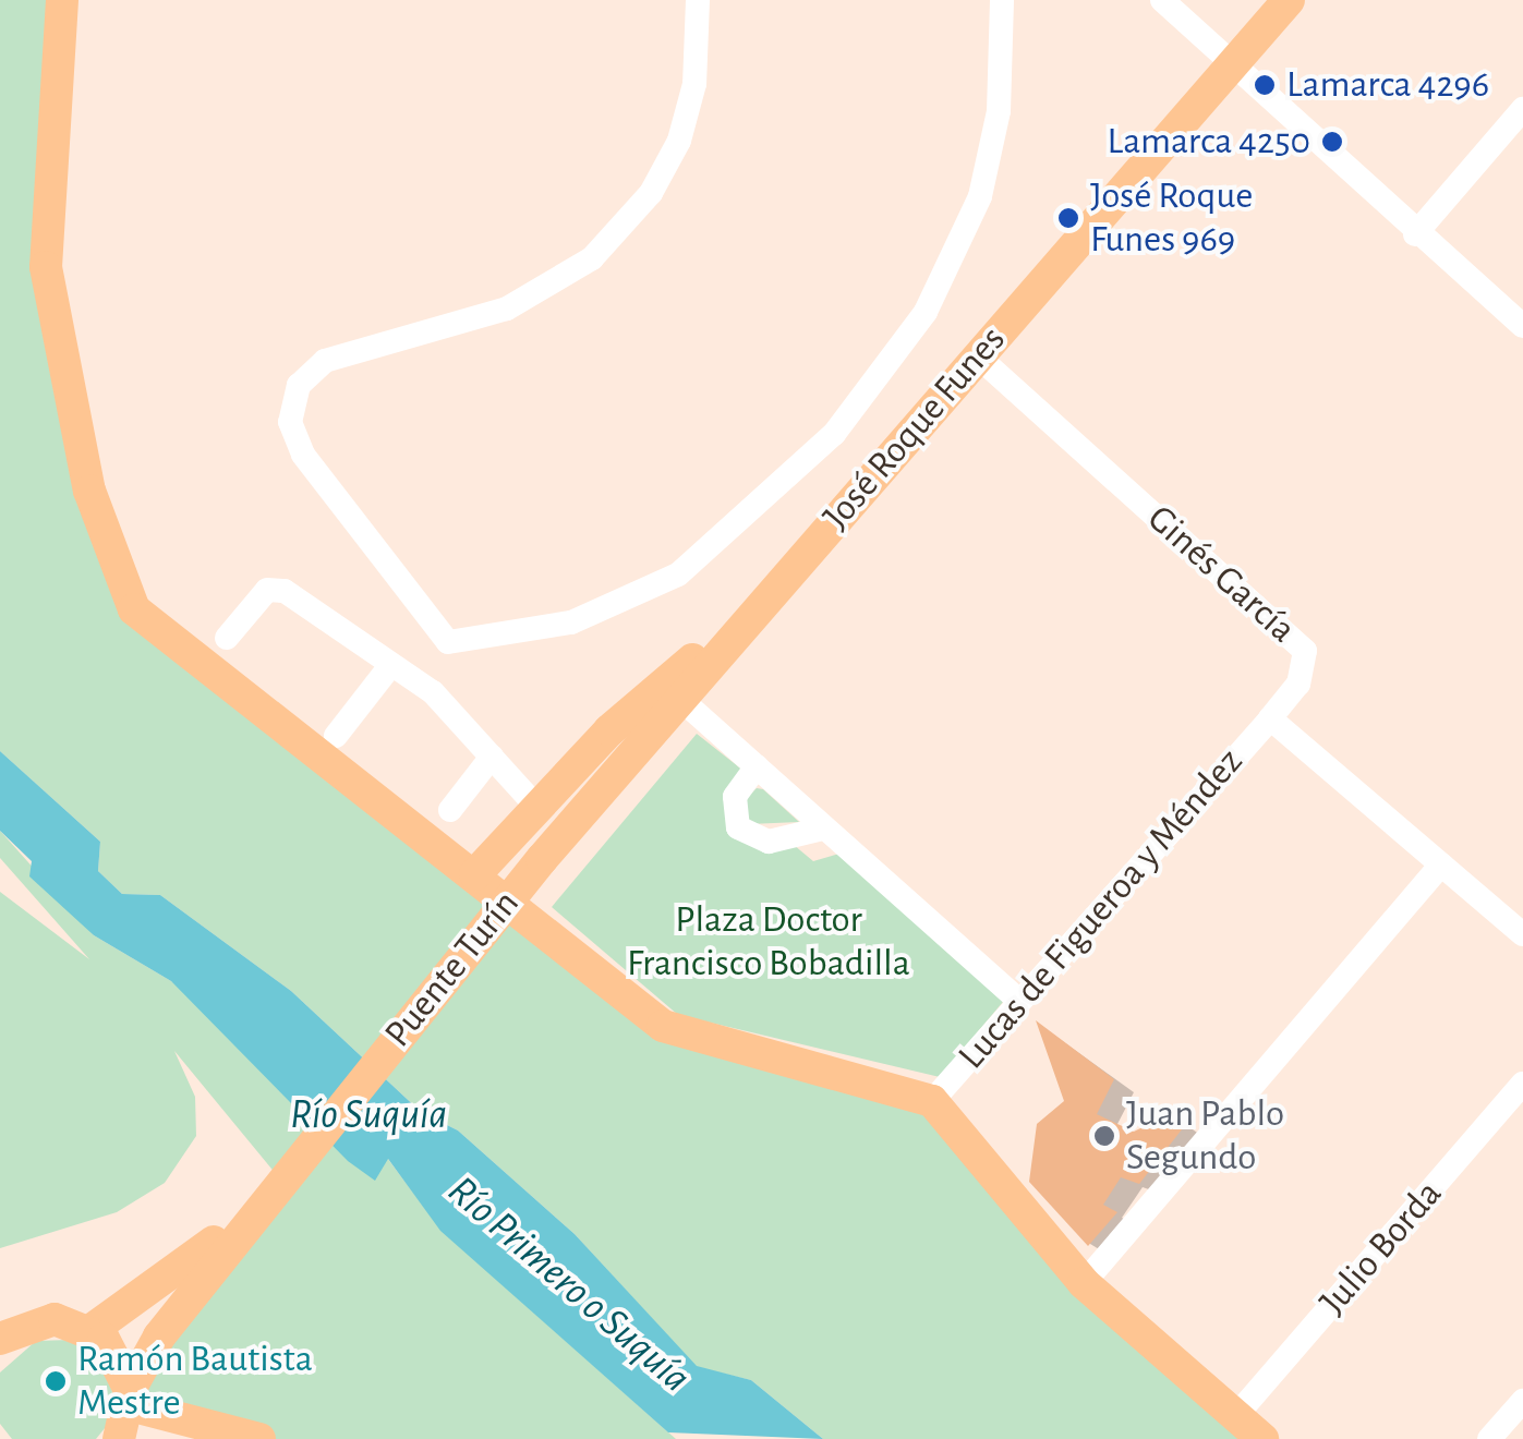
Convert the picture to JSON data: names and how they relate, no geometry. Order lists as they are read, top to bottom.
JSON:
{
  "streets": {
    "main road": ["José Roque Funes", "Puente Turín"],
    "street": ["Ginés García", "Lucas de Figueroa y Méndez", "Julio Borda"]
  },
  "crossings": [
    ["José Roque Funes", "Ginés García"],
    ["José Roque Funes", "Puente Turín"],
    ["Ginés García", "Lucas de Figueroa y Méndez"]
  ],
  "water": ["Río Suquía", "Río Primero o Suquía"],
  "parks": ["Plaza Doctor Francisco Bobadilla"],
  "places": [
    "Lamarca 4296",
    "Lamarca 4250",
    "José Roque Funes 969",
    "Juan Pablo Segundo",
    "Ramón Bautista Mestre"
  ]
}
